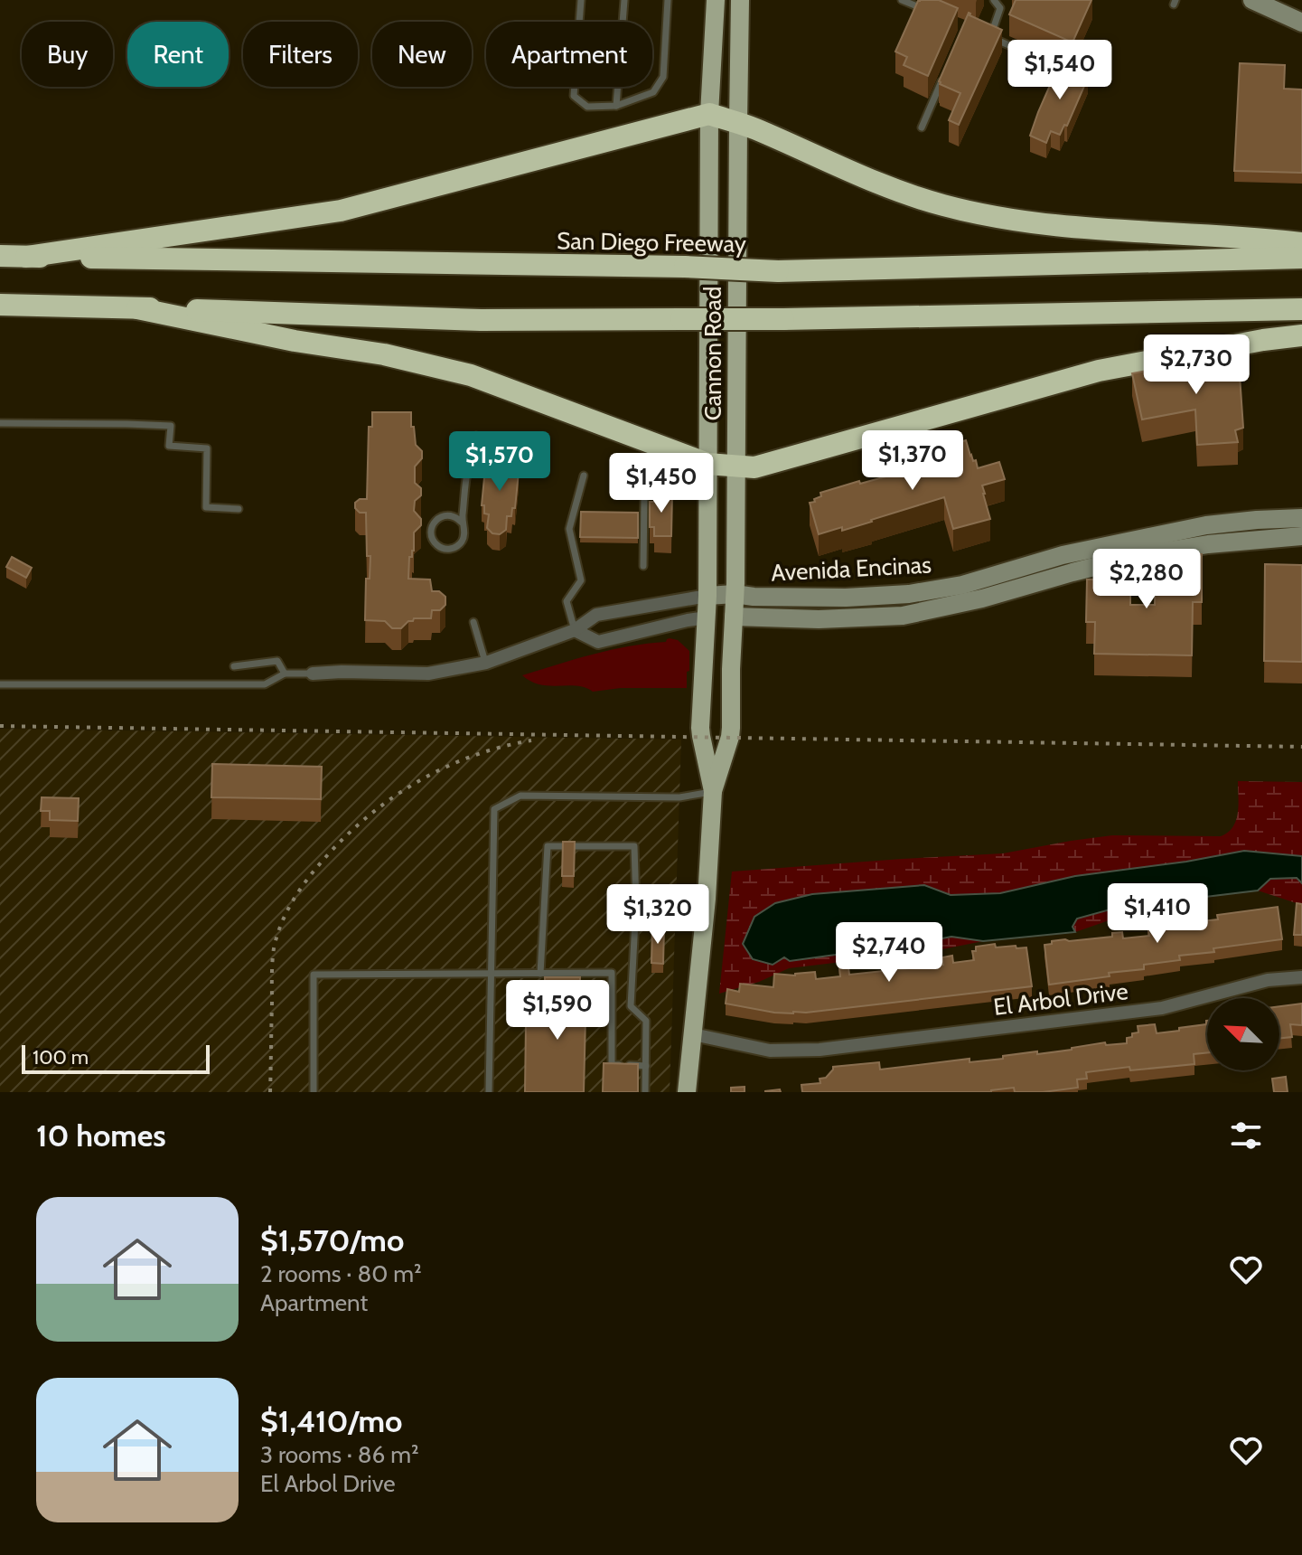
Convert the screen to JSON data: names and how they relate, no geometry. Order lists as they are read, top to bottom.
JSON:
{
  "streets": {
    "highway": ["San Diego Freeway"],
    "main road": ["Cannon Road"],
    "street": ["Avenida Encinas", "El Arbol Drive"]
  },
  "crossings": [
    ["Cannon Road", "Avenida Encinas"],
    ["Cannon Road", "El Arbol Drive"]
  ],
  "scale_bar": "100 m",
  "north": "top left",
  "page": {
    "chip": [
      "Buy",
      "Rent",
      "Filters",
      "New",
      "Apartment"
    ],
    "price": [
      "$1,540",
      "$2,730",
      "$1,370",
      "$1,570",
      "$1,450",
      "$2,280",
      "$1,410",
      "$1,320",
      "$2,740",
      "$1,590"
    ],
    "scale": "100 m",
    "heading": "10 homes",
    "list": [
      {
        "name": "$1,570/mo",
        "note": "2 rooms · 80 m² · Apartment"
      },
      {
        "name": "$1,410/mo",
        "note": "3 rooms · 86 m² · El Arbol Drive"
      }
    ]
  }
}
